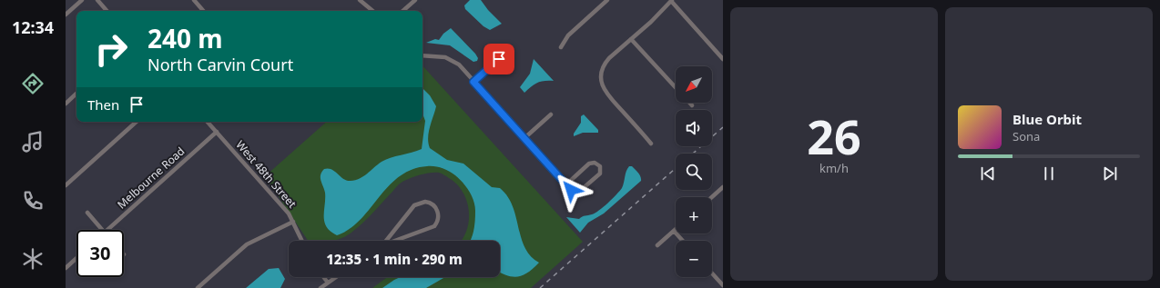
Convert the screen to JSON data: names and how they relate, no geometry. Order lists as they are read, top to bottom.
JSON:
{
  "streets": {
    "street": ["West 48th Street", "Melbourne Road"]
  },
  "crossings": [
    ["West 48th Street", "Melbourne Road"]
  ],
  "north": "bottom left",
  "page": {
    "tabs": "12:34",
    "tile": ["26", "km/h"],
    "turn": ["240 m", "North Carvin Court"],
    "map_buttons": ["+", "−"],
    "then": "Then",
    "song": ["Blue Orbit", "Sona"],
    "limit": "30",
    "trip": "12:35 · 1 min · 290 m"
  }
}
